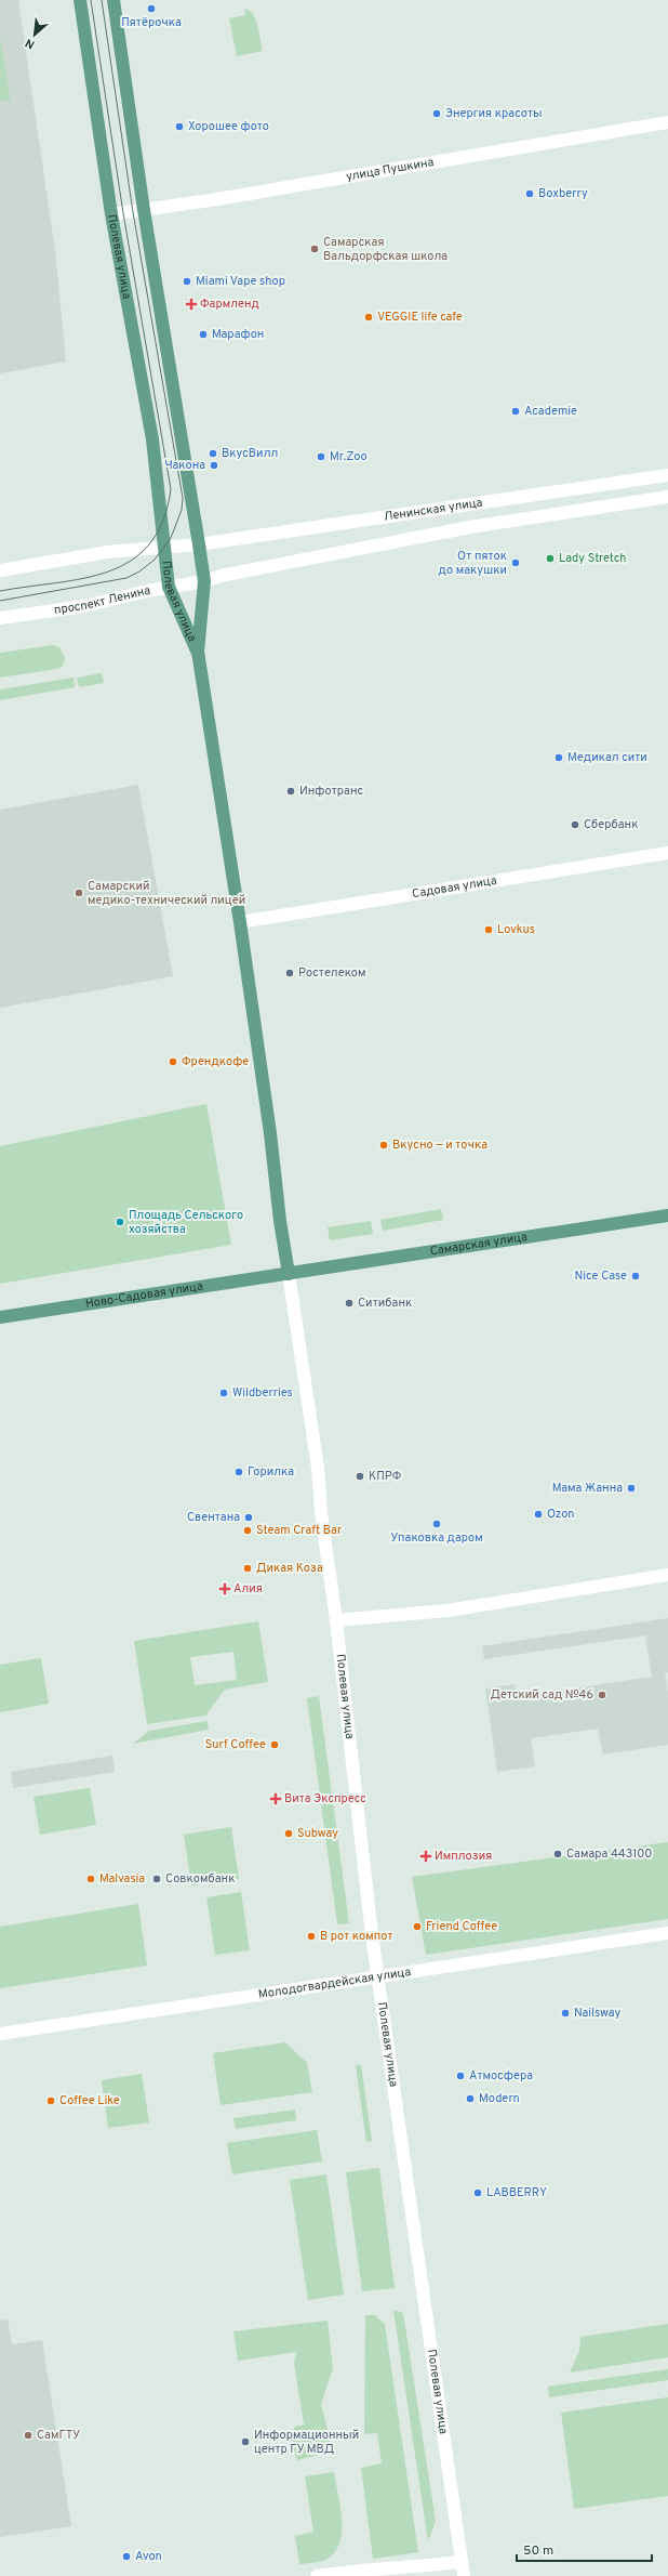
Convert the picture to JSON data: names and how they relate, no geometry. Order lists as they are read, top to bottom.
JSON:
{
  "streets": {
    "main road": ["Полевая улица", "Самарская улица", "Ново-Садовая улица"],
    "street": [
      "улица Пушкина",
      "Ленинская улица",
      "проспект Ленина",
      "Садовая улица",
      "Молодогвардейская улица"
    ]
  },
  "crossings": [
    ["улица Пушкина", "Полевая улица"],
    ["Полевая улица", "Ленинская улица"],
    ["Полевая улица", "проспект Ленина"],
    ["Полевая улица", "Самарская улица"],
    ["Полевая улица", "Ново-Садовая улица"],
    ["Полевая улица", "Молодогвардейская улица"],
    ["Ленинская улица", "проспект Ленина"],
    ["Самарская улица", "Ново-Садовая улица"]
  ],
  "places": {
    "other": [
      "Пятёрочка",
      "Энергия красоты",
      "Хорошее фото",
      "Boxberry",
      "Самарская Вальдорфская школа",
      "Miami Vape shop",
      "VEGGIE life cafe",
      "Марафон",
      "Academie",
      "ВкусВилл",
      "Mr.Zoo",
      "Чакона",
      "Lady Stretch",
      "От пяток до макушки",
      "Медикал сити",
      "Инфотранс",
      "Сбербанк",
      "Самарский медико-технический лицей",
      "Lovkus",
      "Ростелеком",
      "Френдкофе",
      "Вкусно — и точка",
      "Площадь Сельского хозяйства",
      "Nice Case",
      "Ситибанк",
      "Wildberries",
      "Горилка",
      "КПРФ",
      "Мама Жанна",
      "Ozon",
      "Свентана",
      "Упаковка даром",
      "Steam Craft Bar",
      "Дикая Коза",
      "Детский сад №46",
      "Surf Coffee",
      "Subway",
      "Самара 443100",
      "Malvasia",
      "Совкомбанк",
      "Friend Coffee",
      "В рот компот",
      "Nailsway",
      "Атмосфера",
      "Modern",
      "Coffee Like",
      "LABBERRY",
      "СамГТУ",
      "Информационный центр ГУ МВД",
      "Avon"
    ],
    "health": [
      "Фармленд",
      "Алия",
      "Вита Экспресс",
      "Имплозия"
    ]
  },
  "scale_bar": "50 m",
  "north": "bottom left"
}
